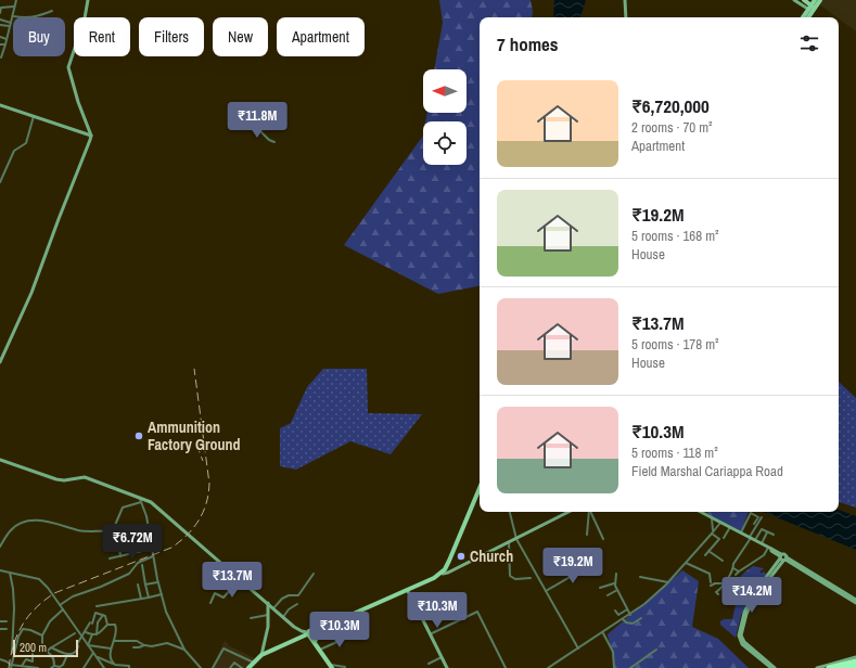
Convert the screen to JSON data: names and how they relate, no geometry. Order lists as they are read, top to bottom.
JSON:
{
  "places": ["Ammunition Factory Ground", "Church"],
  "scale_bar": "200 m",
  "north": "left",
  "page": {
    "chip": [
      "Buy",
      "Rent",
      "Filters",
      "New",
      "Apartment"
    ],
    "heading": "7 homes",
    "list": [
      {
        "name": "₹6,720,000",
        "note": "2 rooms · 70 m² · Apartment"
      },
      {
        "name": "₹19.2M",
        "note": "5 rooms · 168 m² · House"
      },
      {
        "name": "₹13.7M",
        "note": "5 rooms · 178 m² · House"
      },
      {
        "name": "₹10.3M",
        "note": "5 rooms · 118 m² · Field Marshal Cariappa Road"
      }
    ],
    "price": [
      "₹11.8M",
      "₹6.72M",
      "₹19.2M",
      "₹13.7M",
      "₹14.2M",
      "₹10.3M",
      "₹10.3M"
    ],
    "scale": "200 m"
  }
}
